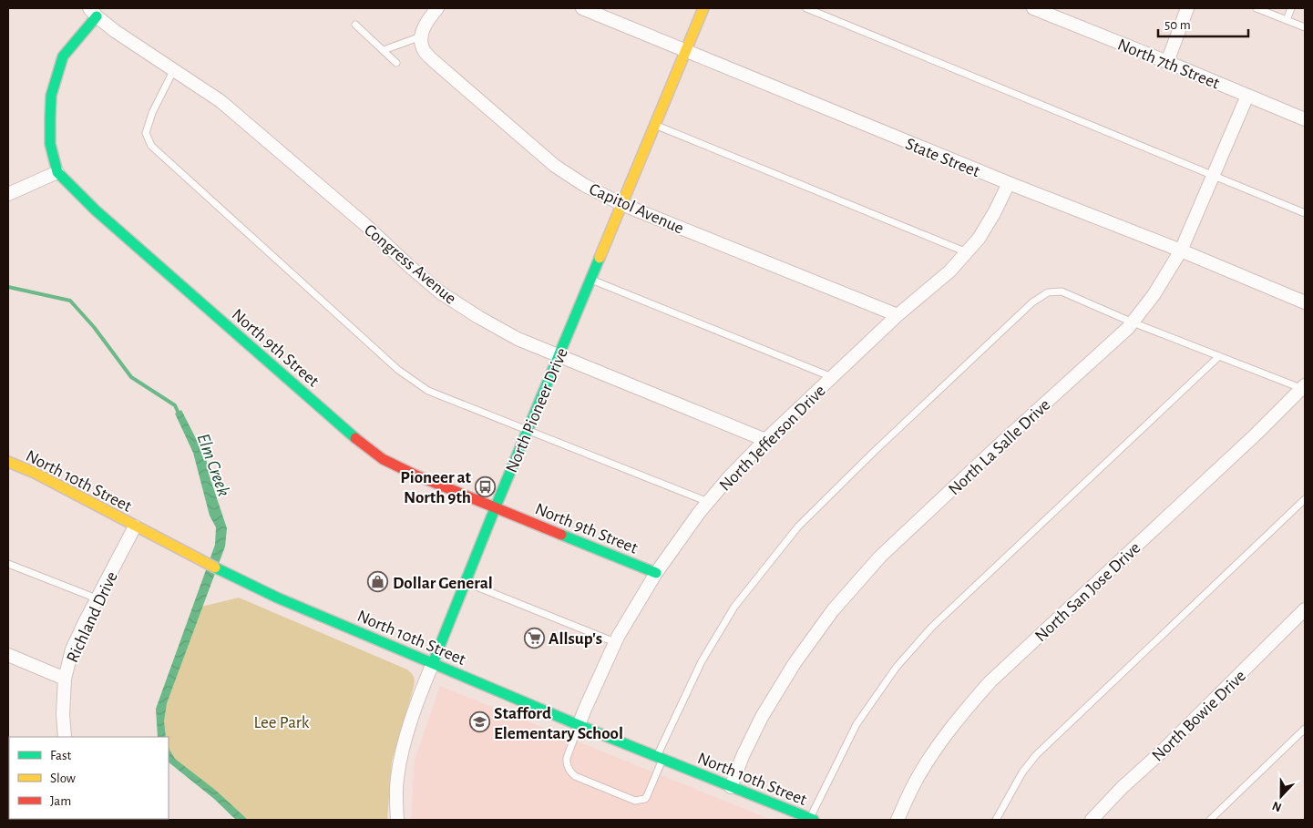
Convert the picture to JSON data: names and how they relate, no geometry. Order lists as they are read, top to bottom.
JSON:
{
  "streets": {
    "street": [
      "North 7th Street",
      "State Street",
      "Capitol Avenue",
      "Congress Avenue",
      "North 9th Street",
      "North Pioneer Drive",
      "North Jefferson Drive",
      "North La Salle Drive",
      "North 10th Street",
      "North San Jose Drive",
      "Richland Drive",
      "North Bowie Drive"
    ]
  },
  "crossings": [
    ["North 7th Street", "North La Salle Drive"],
    ["State Street", "North Pioneer Drive"],
    ["State Street", "North Jefferson Drive"],
    ["State Street", "North La Salle Drive"],
    ["Capitol Avenue", "North Pioneer Drive"],
    ["Capitol Avenue", "North Jefferson Drive"],
    ["Congress Avenue", "North Pioneer Drive"],
    ["Congress Avenue", "North Jefferson Drive"],
    ["North 9th Street", "North Pioneer Drive"],
    ["North 9th Street", "North Jefferson Drive"],
    ["North Pioneer Drive", "North 10th Street"],
    ["North Jefferson Drive", "North 10th Street"],
    ["North La Salle Drive", "North 10th Street"],
    ["North 10th Street", "Richland Drive"]
  ],
  "water": ["Elm Creek"],
  "parks": ["Lee Park"],
  "places": {
    "bus stop": ["Pioneer at North 9th"],
    "shop": ["Dollar General"],
    "supermarket": ["Allsup's"],
    "school or university": ["Stafford Elementary School"]
  },
  "legend": ["Fast", "Slow", "Jam"],
  "scale_bar": "50 m",
  "north": "bottom"
}
